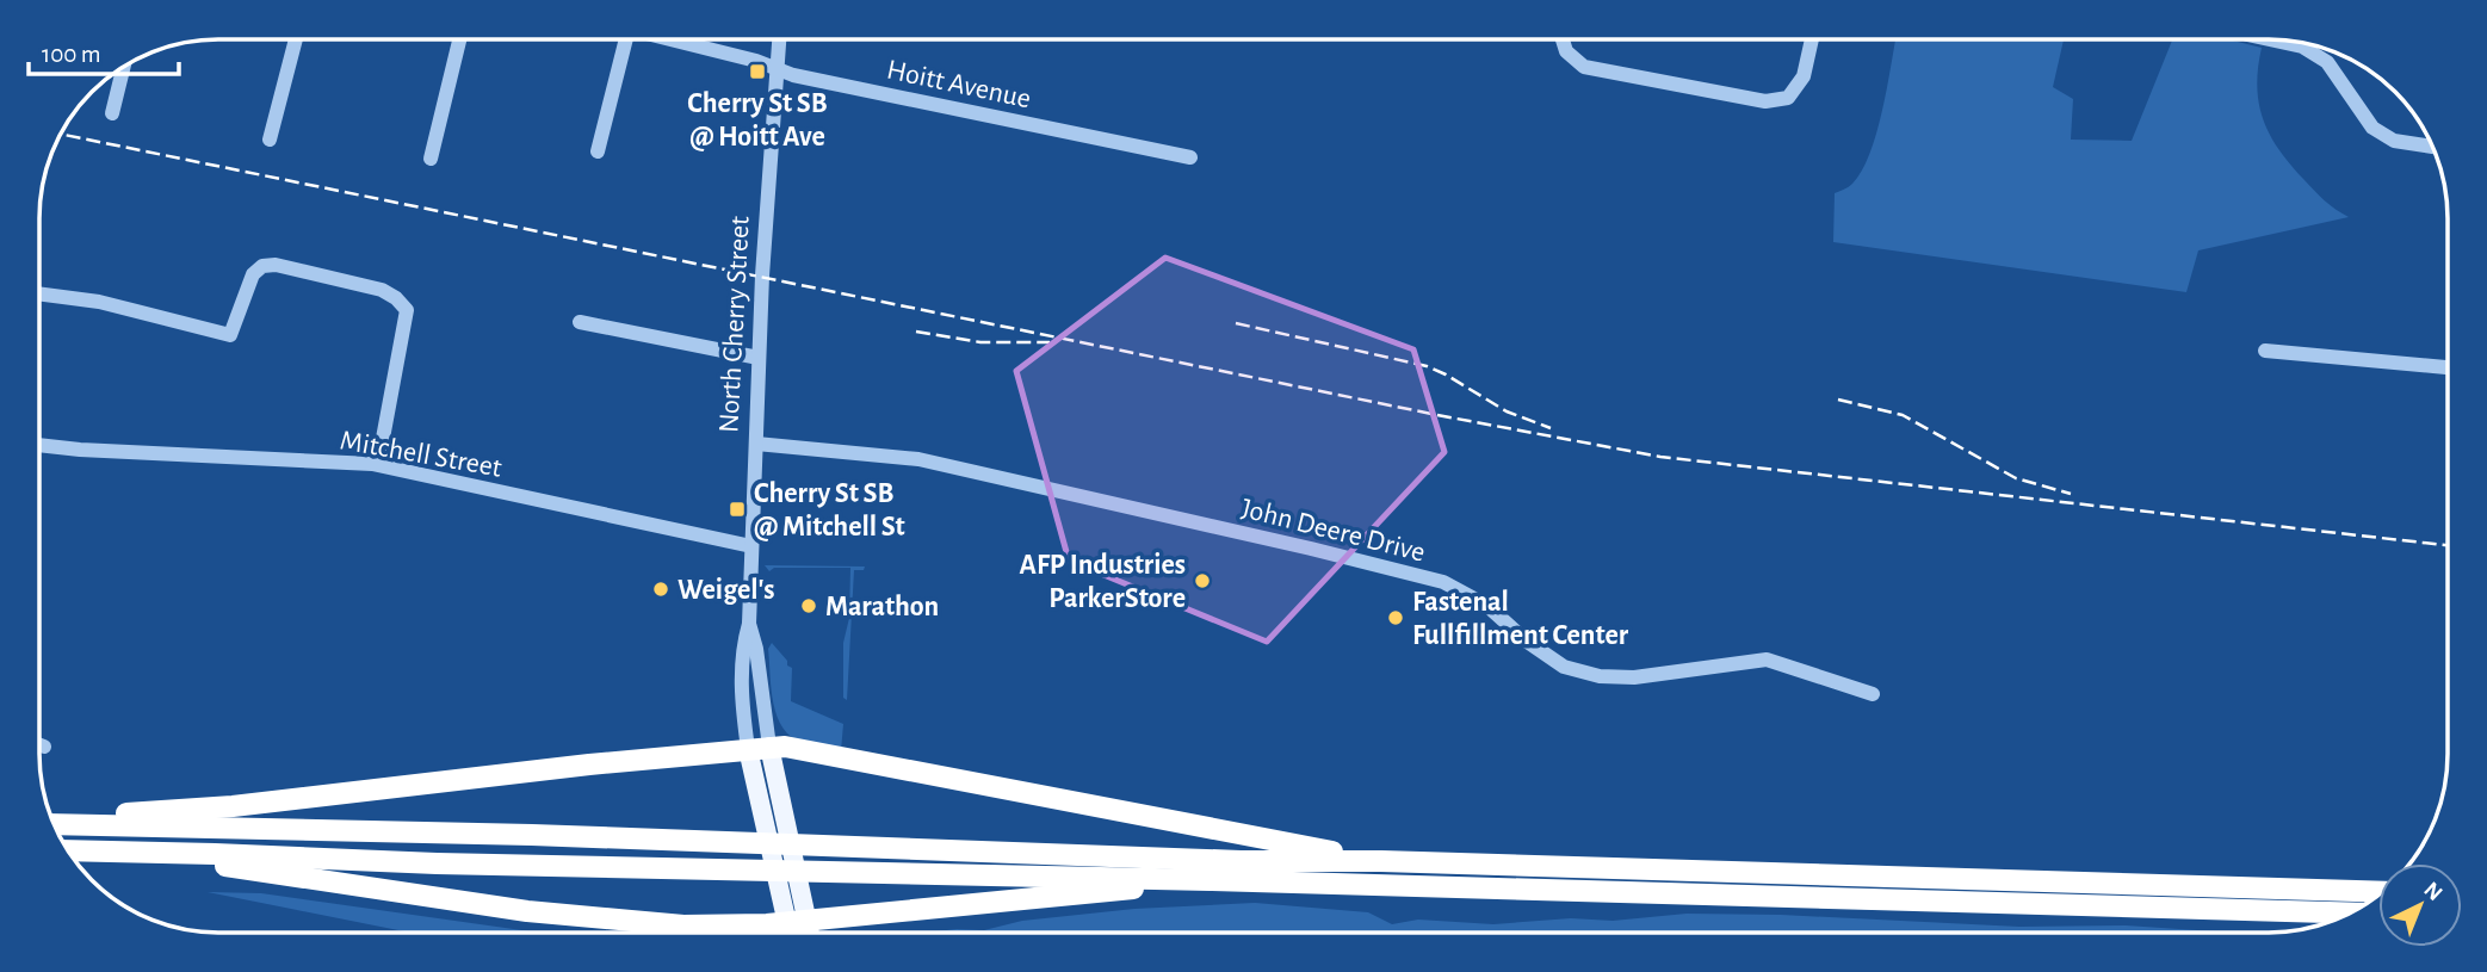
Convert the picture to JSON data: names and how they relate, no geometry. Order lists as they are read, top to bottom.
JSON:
{
  "streets": {
    "main road": ["North Cherry Street"],
    "street": ["Hoitt Avenue", "Mitchell Street", "John Deere Drive"]
  },
  "crossings": [
    ["Hoitt Avenue", "North Cherry Street"],
    ["North Cherry Street", "Mitchell Street"],
    ["North Cherry Street", "John Deere Drive"]
  ],
  "places": {
    "transit": ["Cherry St SB @ Hoitt Ave", "Cherry St SB @ Mitchell St"],
    "other": [
      "AFP Industries ParkerStore",
      "Weigel's",
      "Marathon",
      "Fastenal Fullfillment Center"
    ]
  },
  "scale_bar": "100 m",
  "north": "top right"
}
